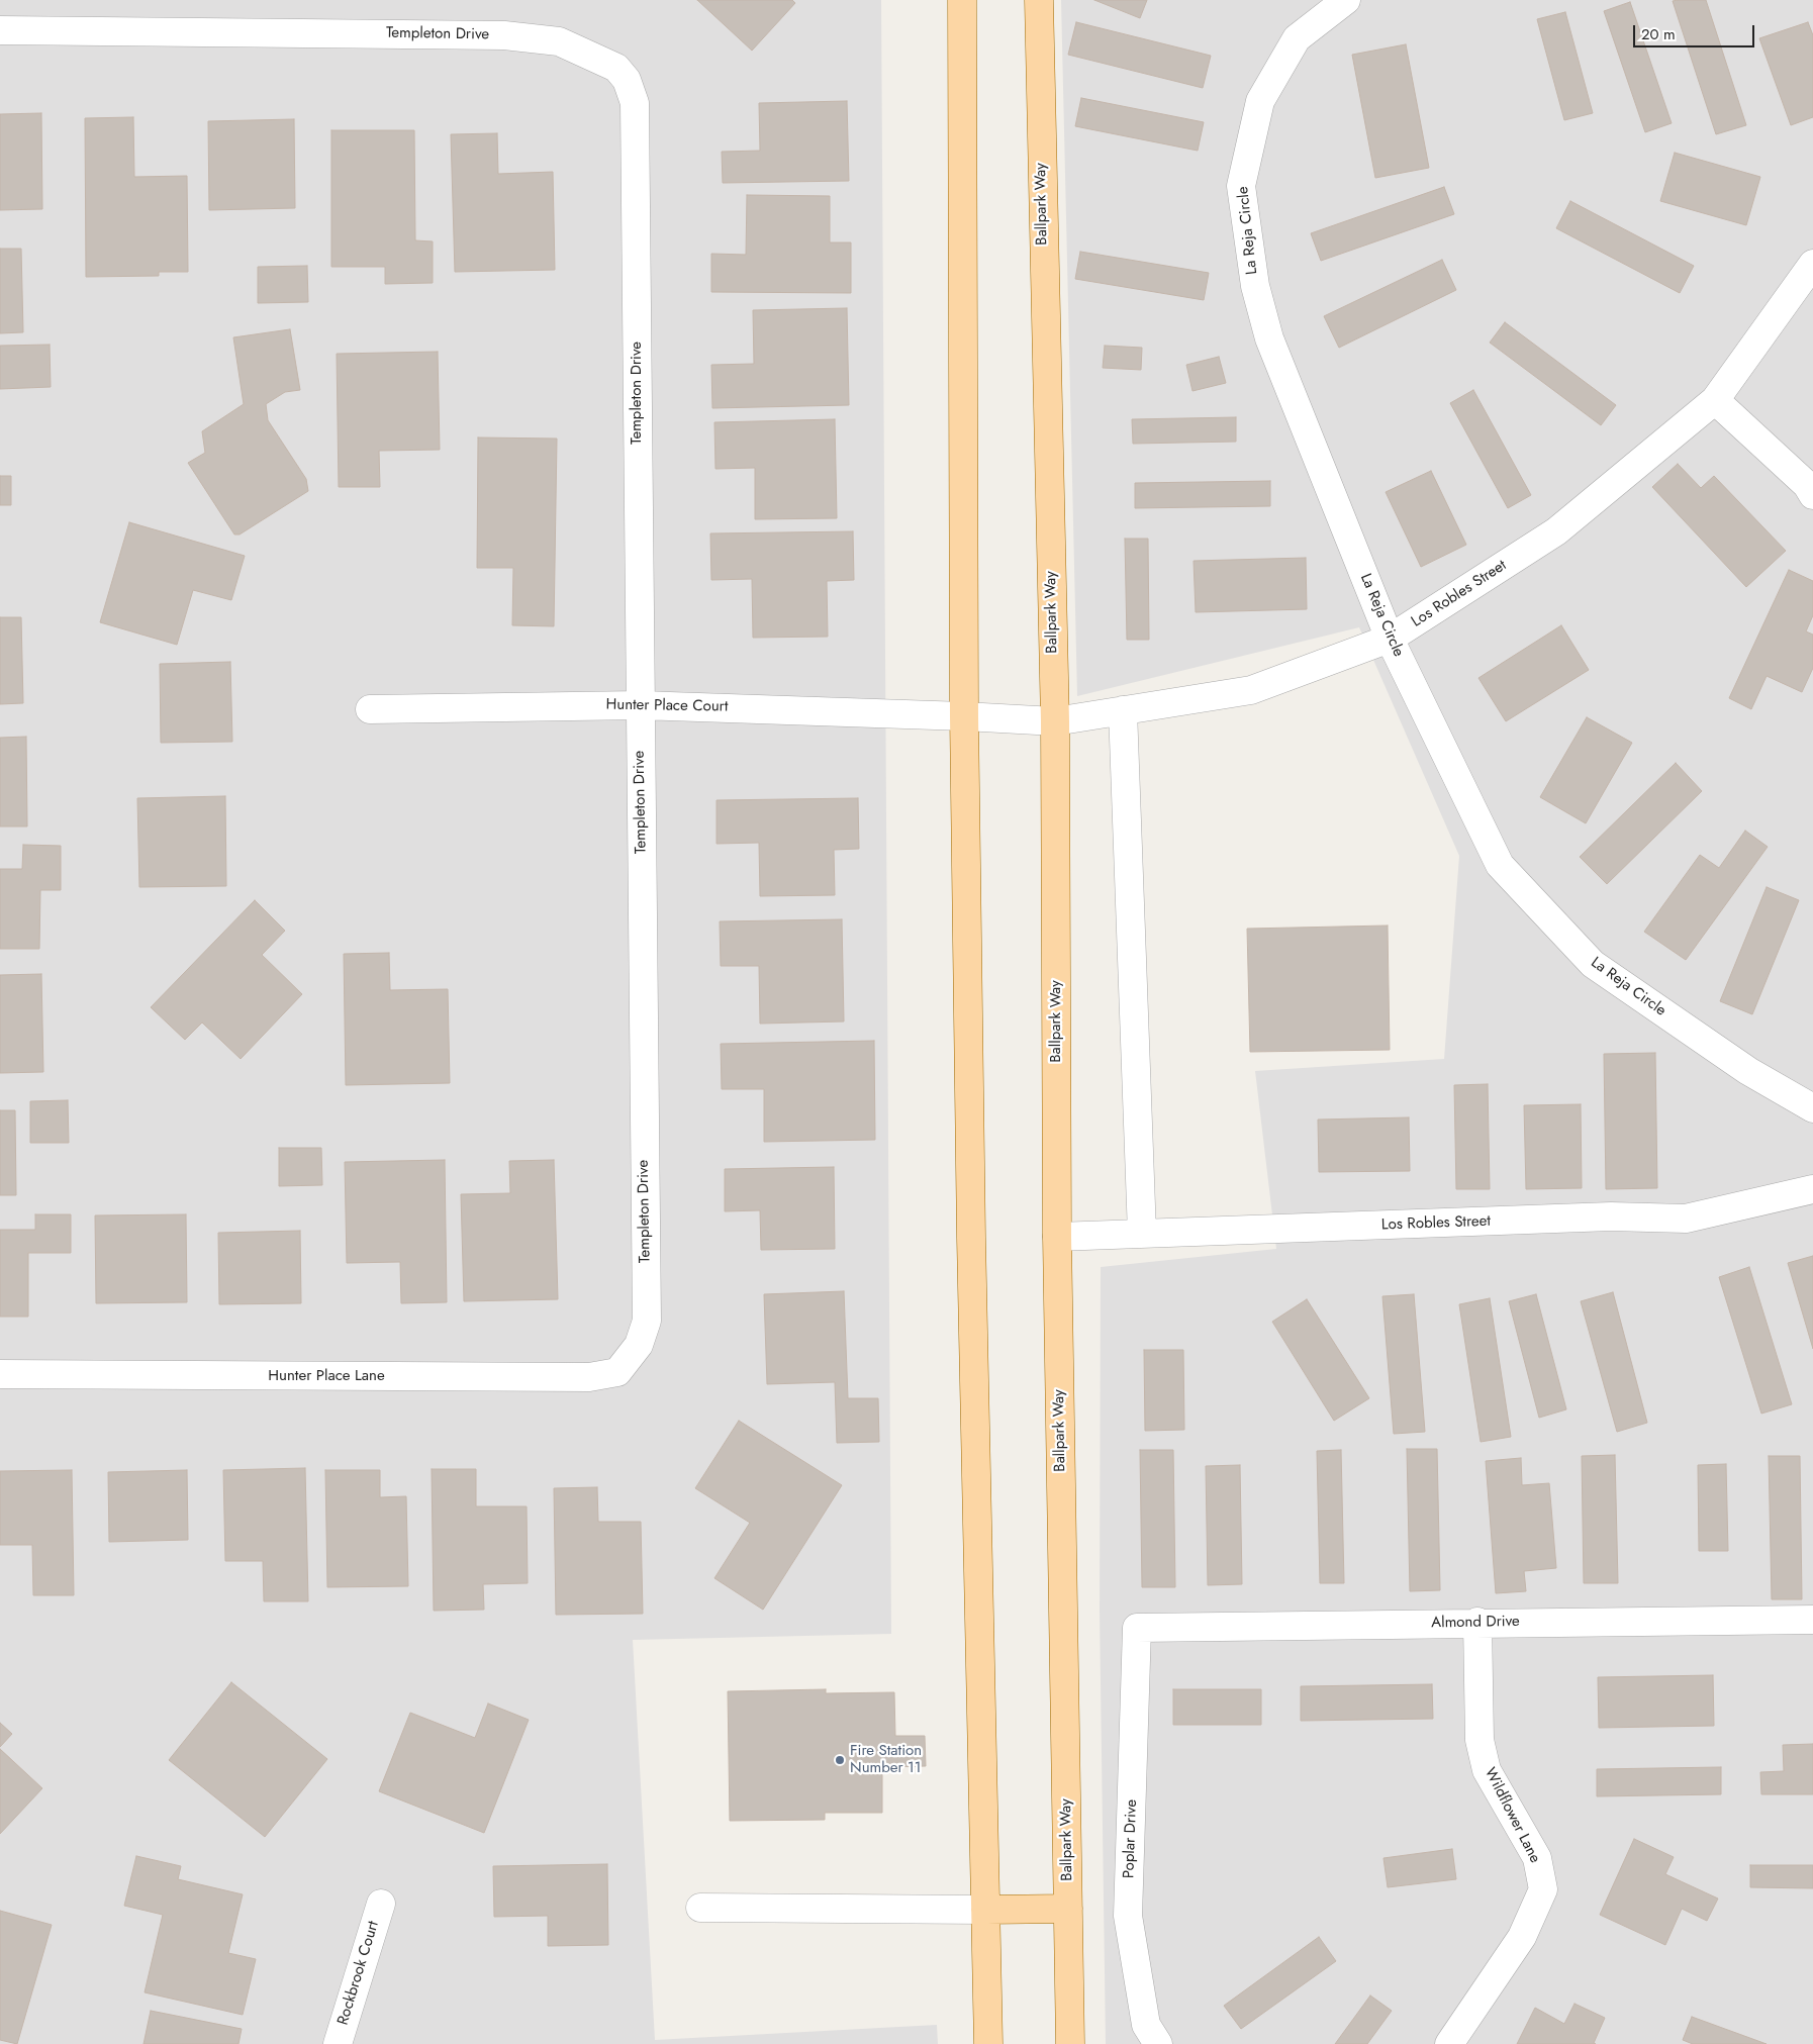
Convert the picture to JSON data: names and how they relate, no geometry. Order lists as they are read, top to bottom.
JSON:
{
  "streets": {
    "main road": ["Ballpark Way"],
    "street": [
      "Templeton Drive",
      "La Reja Circle",
      "Los Robles Street",
      "Hunter Place Court",
      "Hunter Place Lane",
      "Almond Drive",
      "Wildflower Lane",
      "Poplar Drive",
      "Rockbrook Court"
    ]
  },
  "crossings": [
    ["Templeton Drive", "Hunter Place Court"],
    ["Templeton Drive", "Hunter Place Lane"],
    ["Ballpark Way", "Los Robles Street"],
    ["La Reja Circle", "Los Robles Street"],
    ["Los Robles Street", "Hunter Place Court"],
    ["Almond Drive", "Wildflower Lane"],
    ["Almond Drive", "Poplar Drive"]
  ],
  "places": ["Fire Station Number 11"],
  "scale_bar": "20 m"
}
